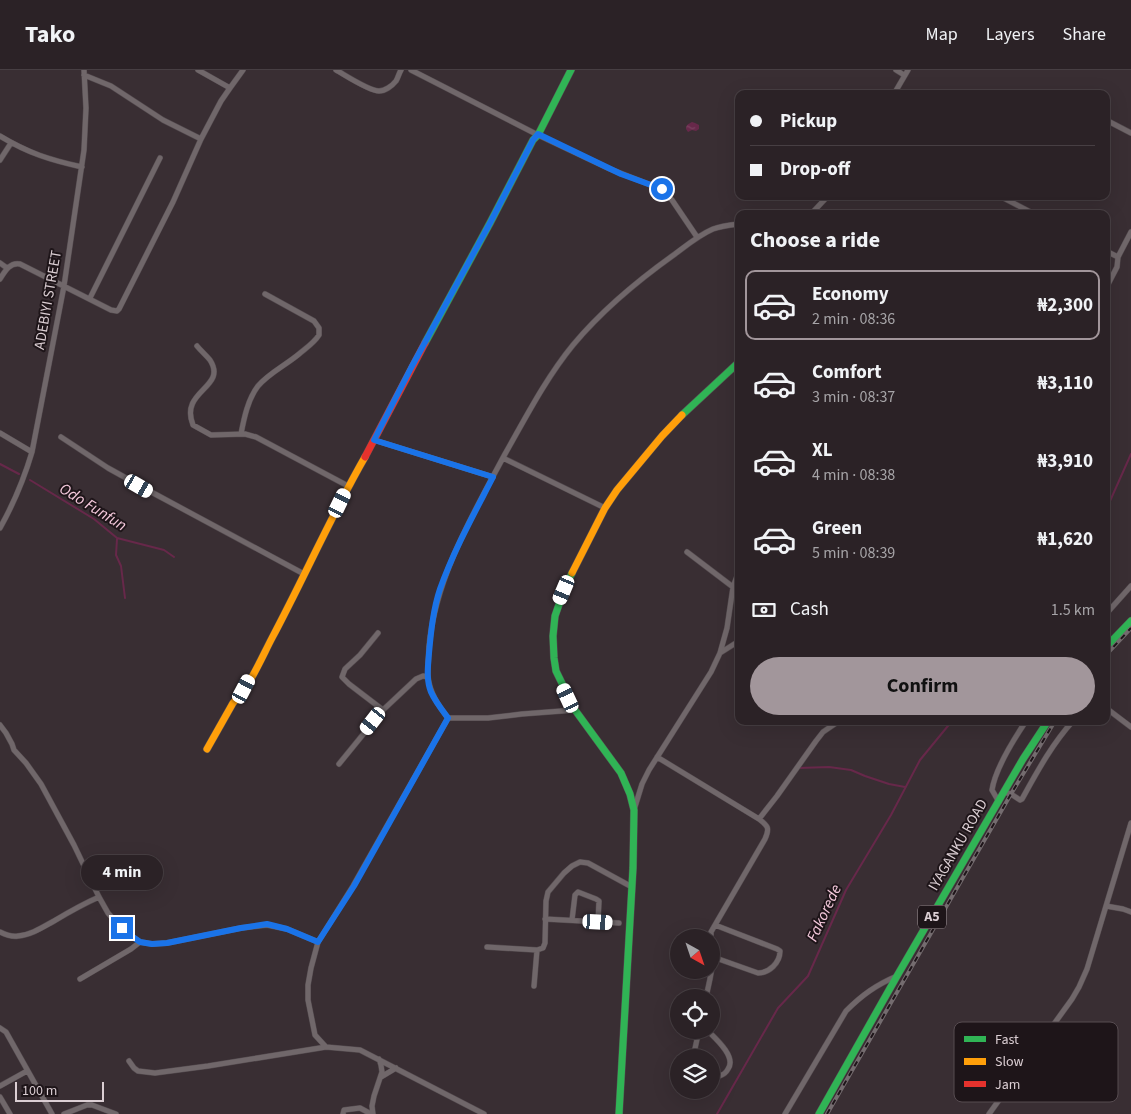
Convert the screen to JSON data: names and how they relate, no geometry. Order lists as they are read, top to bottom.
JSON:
{
  "streets": {
    "main road": ["IYAGANKU ROAD", "A5"],
    "street": ["ADEBIYI STREET"]
  },
  "water": ["Odo Funfun", "Fakorede"],
  "legend": ["Fast", "Slow", "Jam"],
  "scale_bar": "100 m",
  "north": "bottom right",
  "page": {
    "header": "Tako",
    "nav": ["Map", "Layers", "Share"],
    "banner": ["Pickup", "Drop-off"],
    "heading": "Choose a ride",
    "list": [
      {
        "name": "Economy",
        "note": "2 min · 08:36",
        "value": "₦2,300"
      },
      {
        "name": "Comfort",
        "note": "3 min · 08:37",
        "value": "₦3,110"
      },
      {
        "name": "XL",
        "note": "4 min · 08:38",
        "value": "₦3,910"
      },
      {
        "name": "Green",
        "note": "5 min · 08:39",
        "value": "₦1,620"
      }
    ],
    "pay": ["Cash", "1.5 km"],
    "buttons": "Confirm",
    "bubble": "4 min",
    "scale": "100 m"
  }
}
